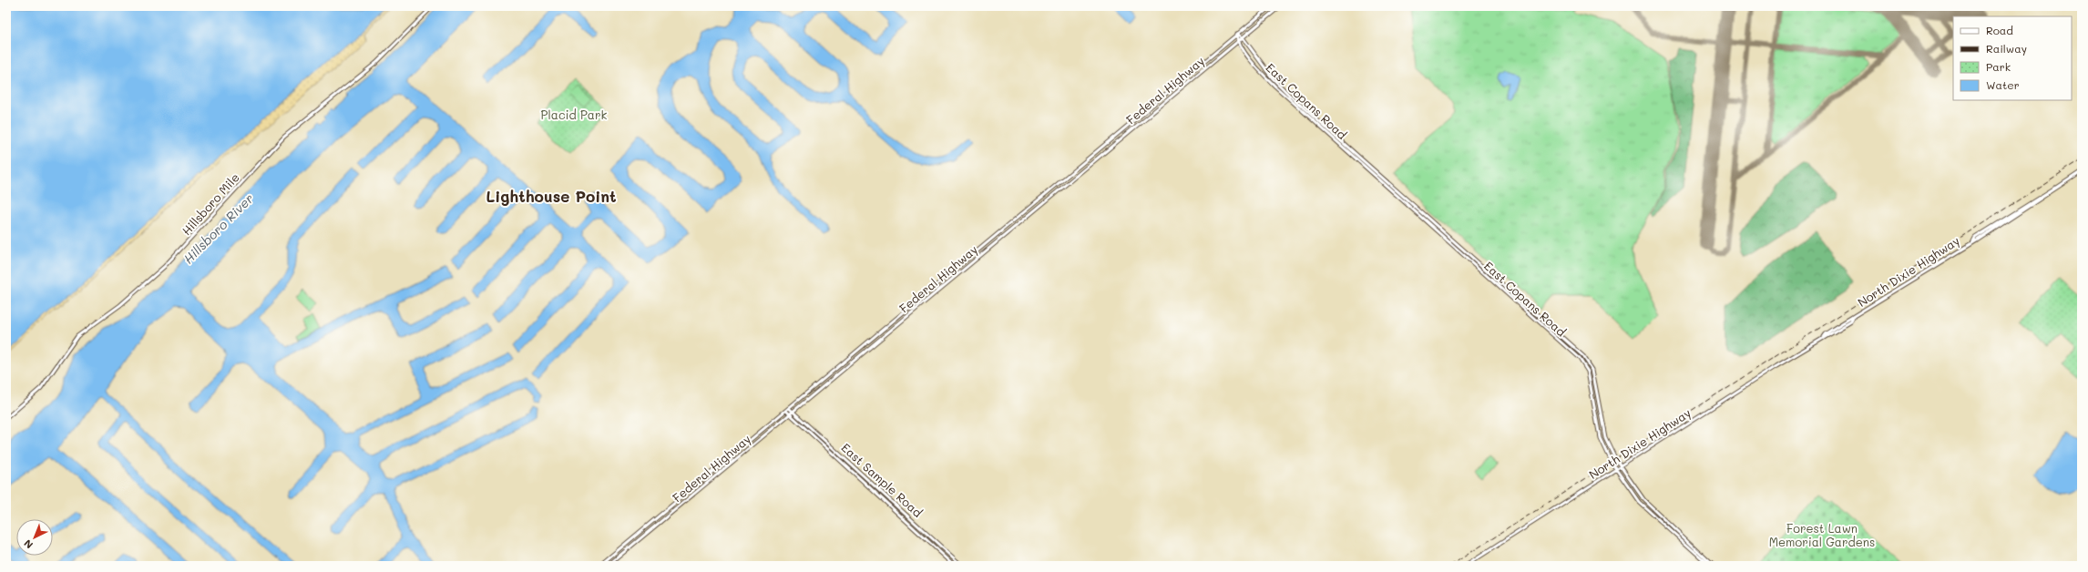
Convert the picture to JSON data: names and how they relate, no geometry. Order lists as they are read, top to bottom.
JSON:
{
  "streets": {
    "main road": [
      "Federal Highway",
      "East Copans Road",
      "Hillsboro Mile",
      "North Dixie Highway",
      "East Sample Road"
    ]
  },
  "crossings": [
    ["Federal Highway", "East Copans Road"],
    ["Federal Highway", "East Sample Road"],
    ["East Copans Road", "North Dixie Highway"]
  ],
  "districts": ["Lighthouse Point"],
  "water": ["Hillsboro River"],
  "parks": ["Placid Park", "Forest Lawn Memorial Gardens"],
  "legend": [
    "Road",
    "Railway",
    "Park",
    "Water"
  ],
  "north": "bottom left"
}
